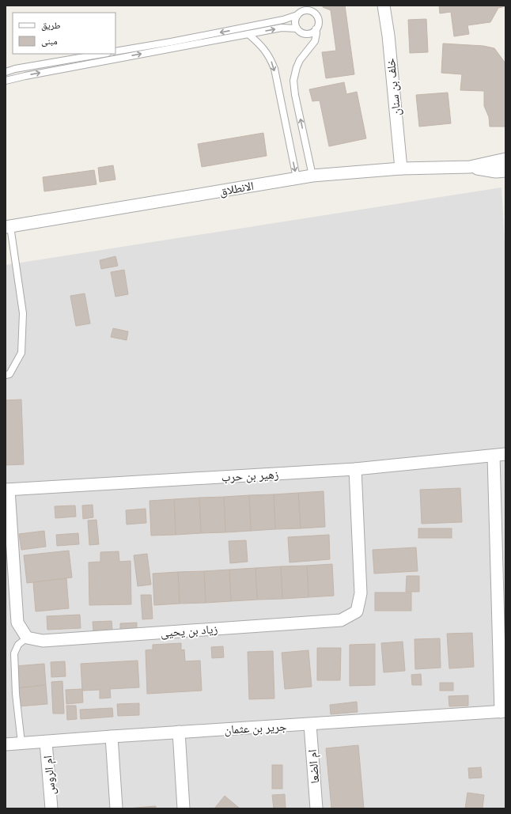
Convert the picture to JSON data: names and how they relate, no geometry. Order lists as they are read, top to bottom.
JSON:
{
  "streets": {
    "street": [
      "خلف بن سنان",
      "الانطلاق",
      "زهير بن حرب",
      "زياد بن يحيى",
      "جرير بن عثمان",
      "ام الضعا",
      "ام الروس"
    ]
  },
  "crossings": [
    ["خلف بن سنان", "الانطلاق"],
    ["زهير بن حرب", "زياد بن يحيى"],
    ["جرير بن عثمان", "ام الضعا"],
    ["جرير بن عثمان", "ام الروس"]
  ],
  "legend": ["طريق", "مبنى"]
}
